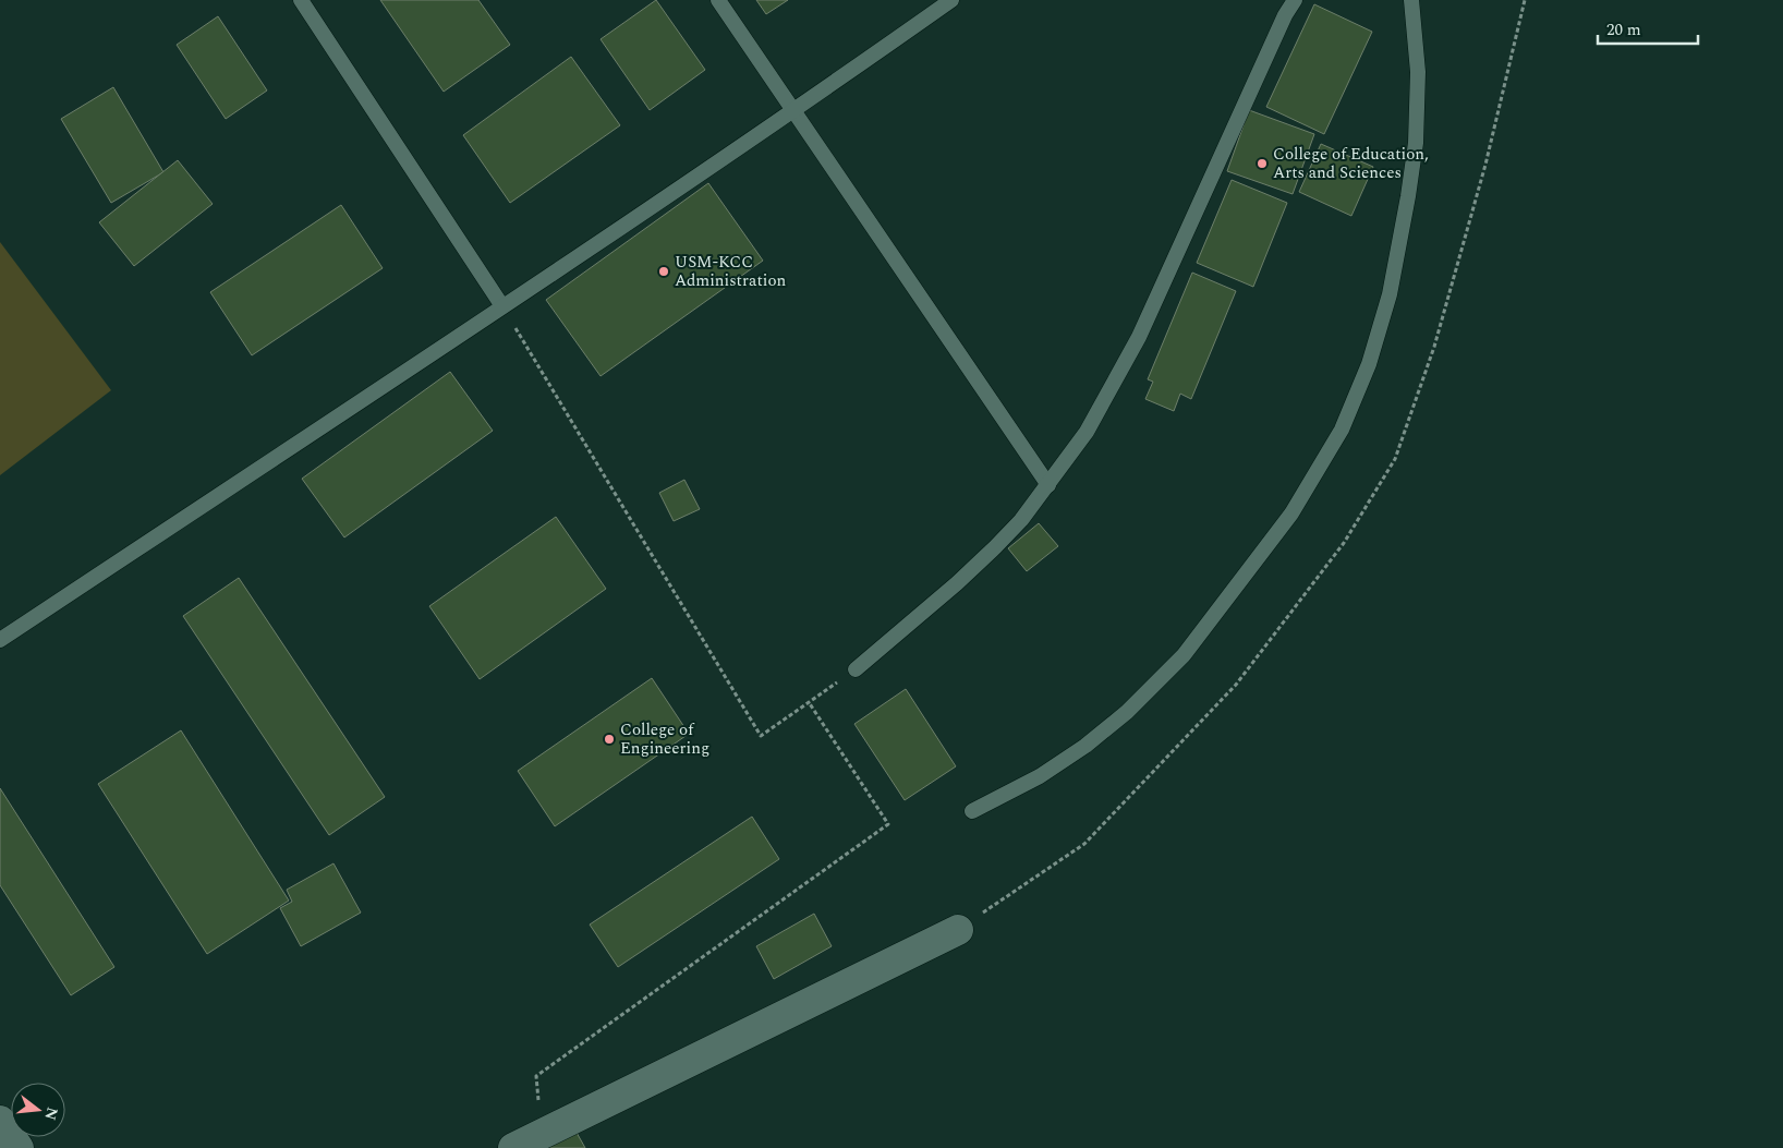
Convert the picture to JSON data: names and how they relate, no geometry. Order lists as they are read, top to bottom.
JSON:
{
  "places": ["College of Education, Arts and Sciences", "USM-KCC Administration", "College of Engineering"],
  "scale_bar": "20 m",
  "north": "right"
}
